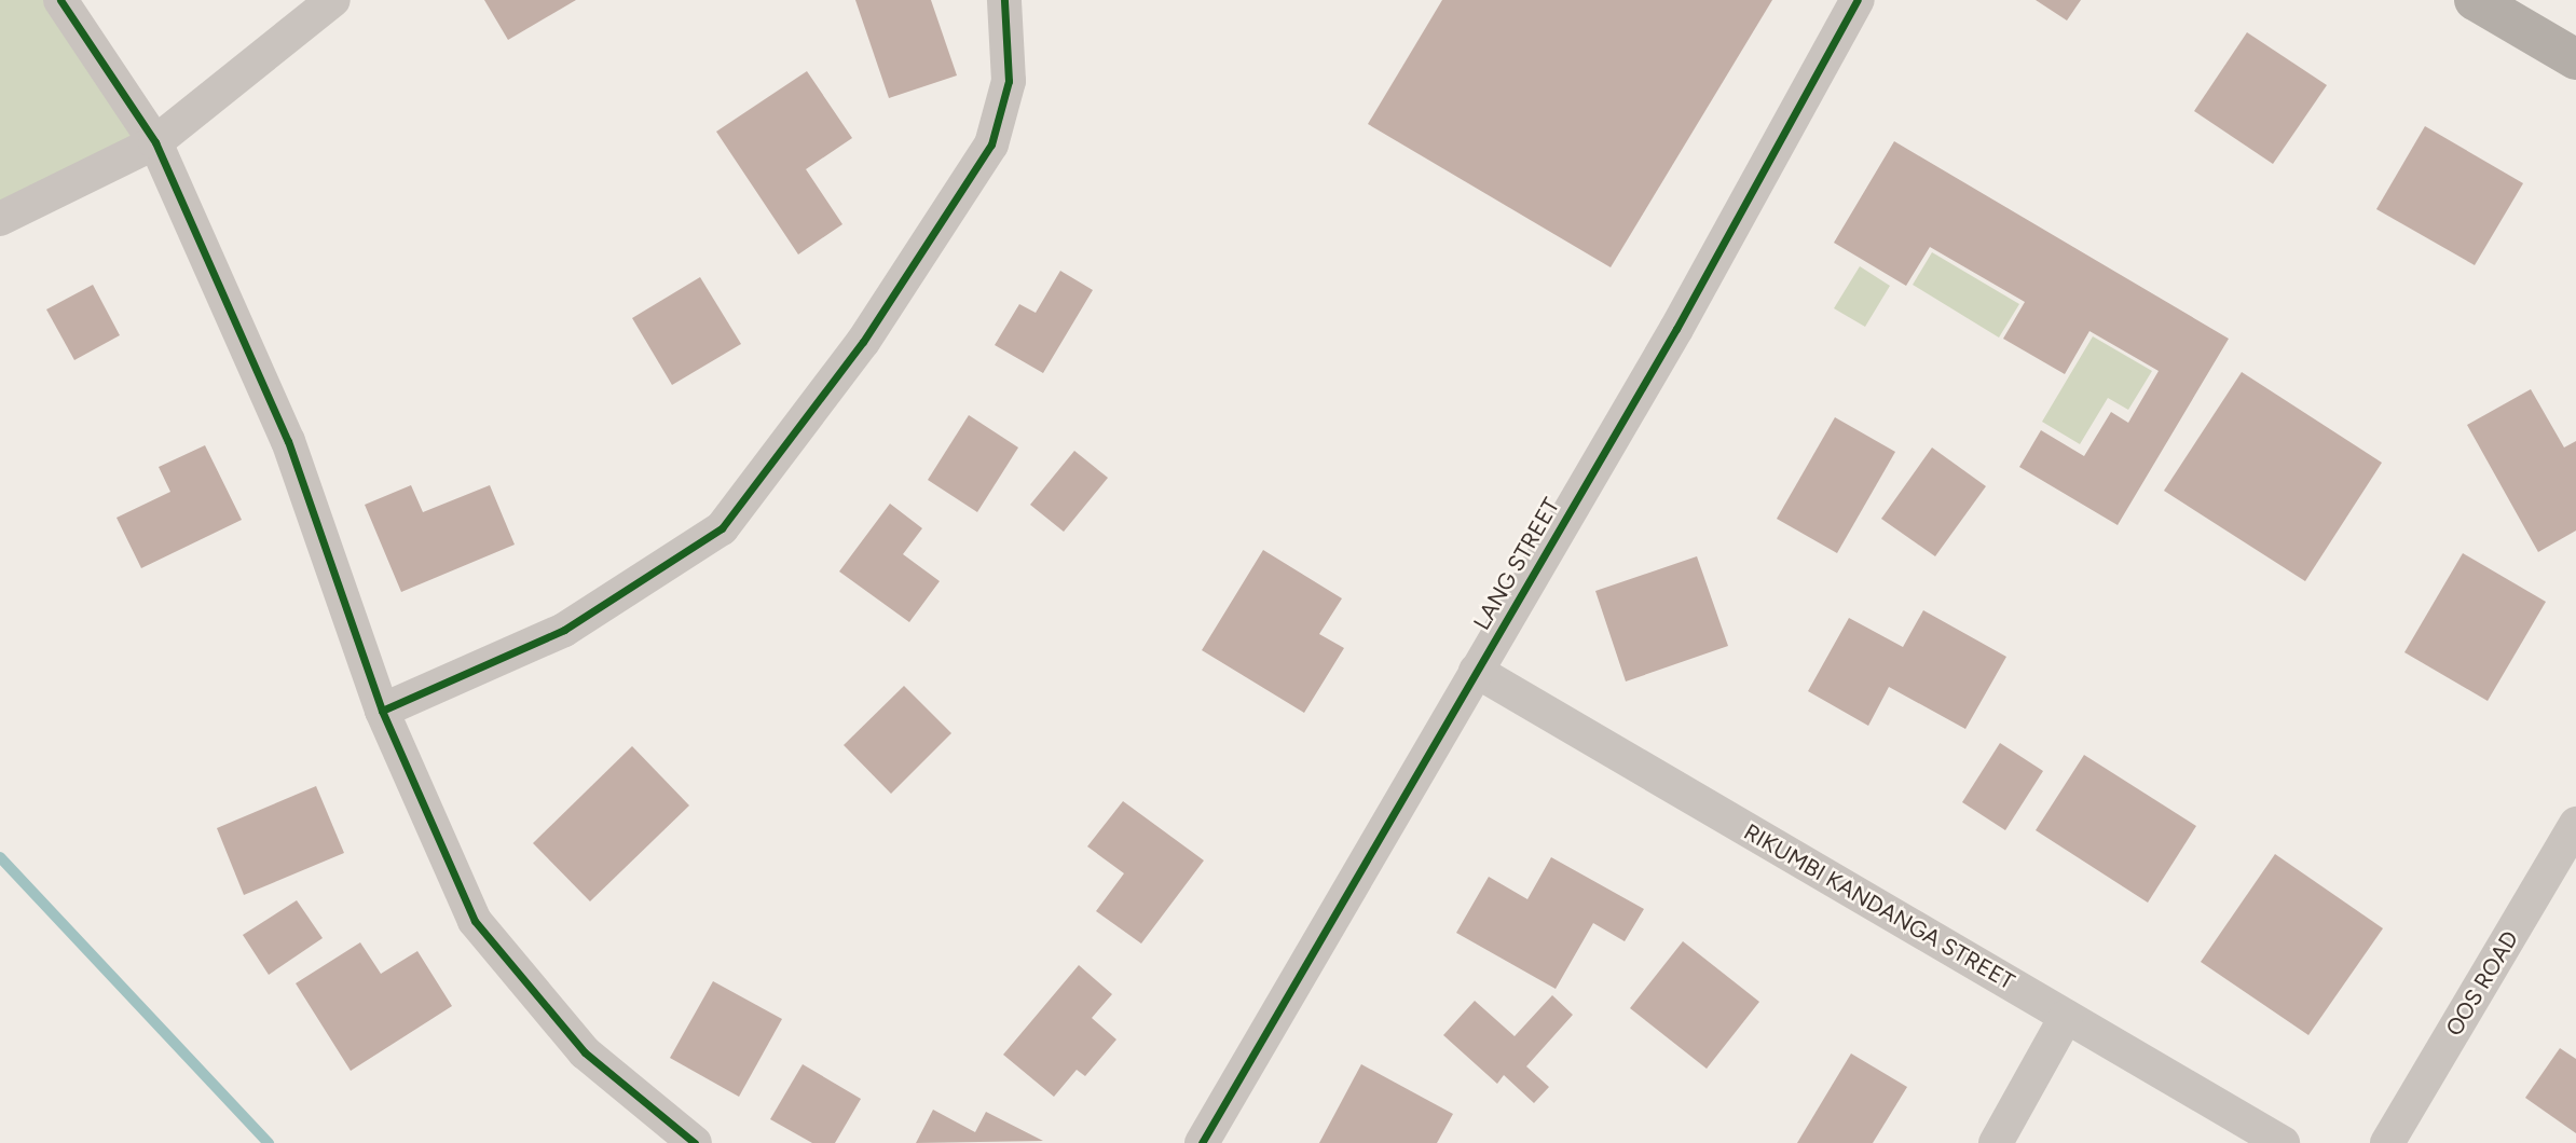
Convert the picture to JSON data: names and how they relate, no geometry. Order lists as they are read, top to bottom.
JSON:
{
  "streets": {
    "street": ["LANG STREET", "RIKUMBI KANDANGA STREET", "OOS ROAD"]
  },
  "crossings": [
    ["LANG STREET", "RIKUMBI KANDANGA STREET"]
  ]
}
